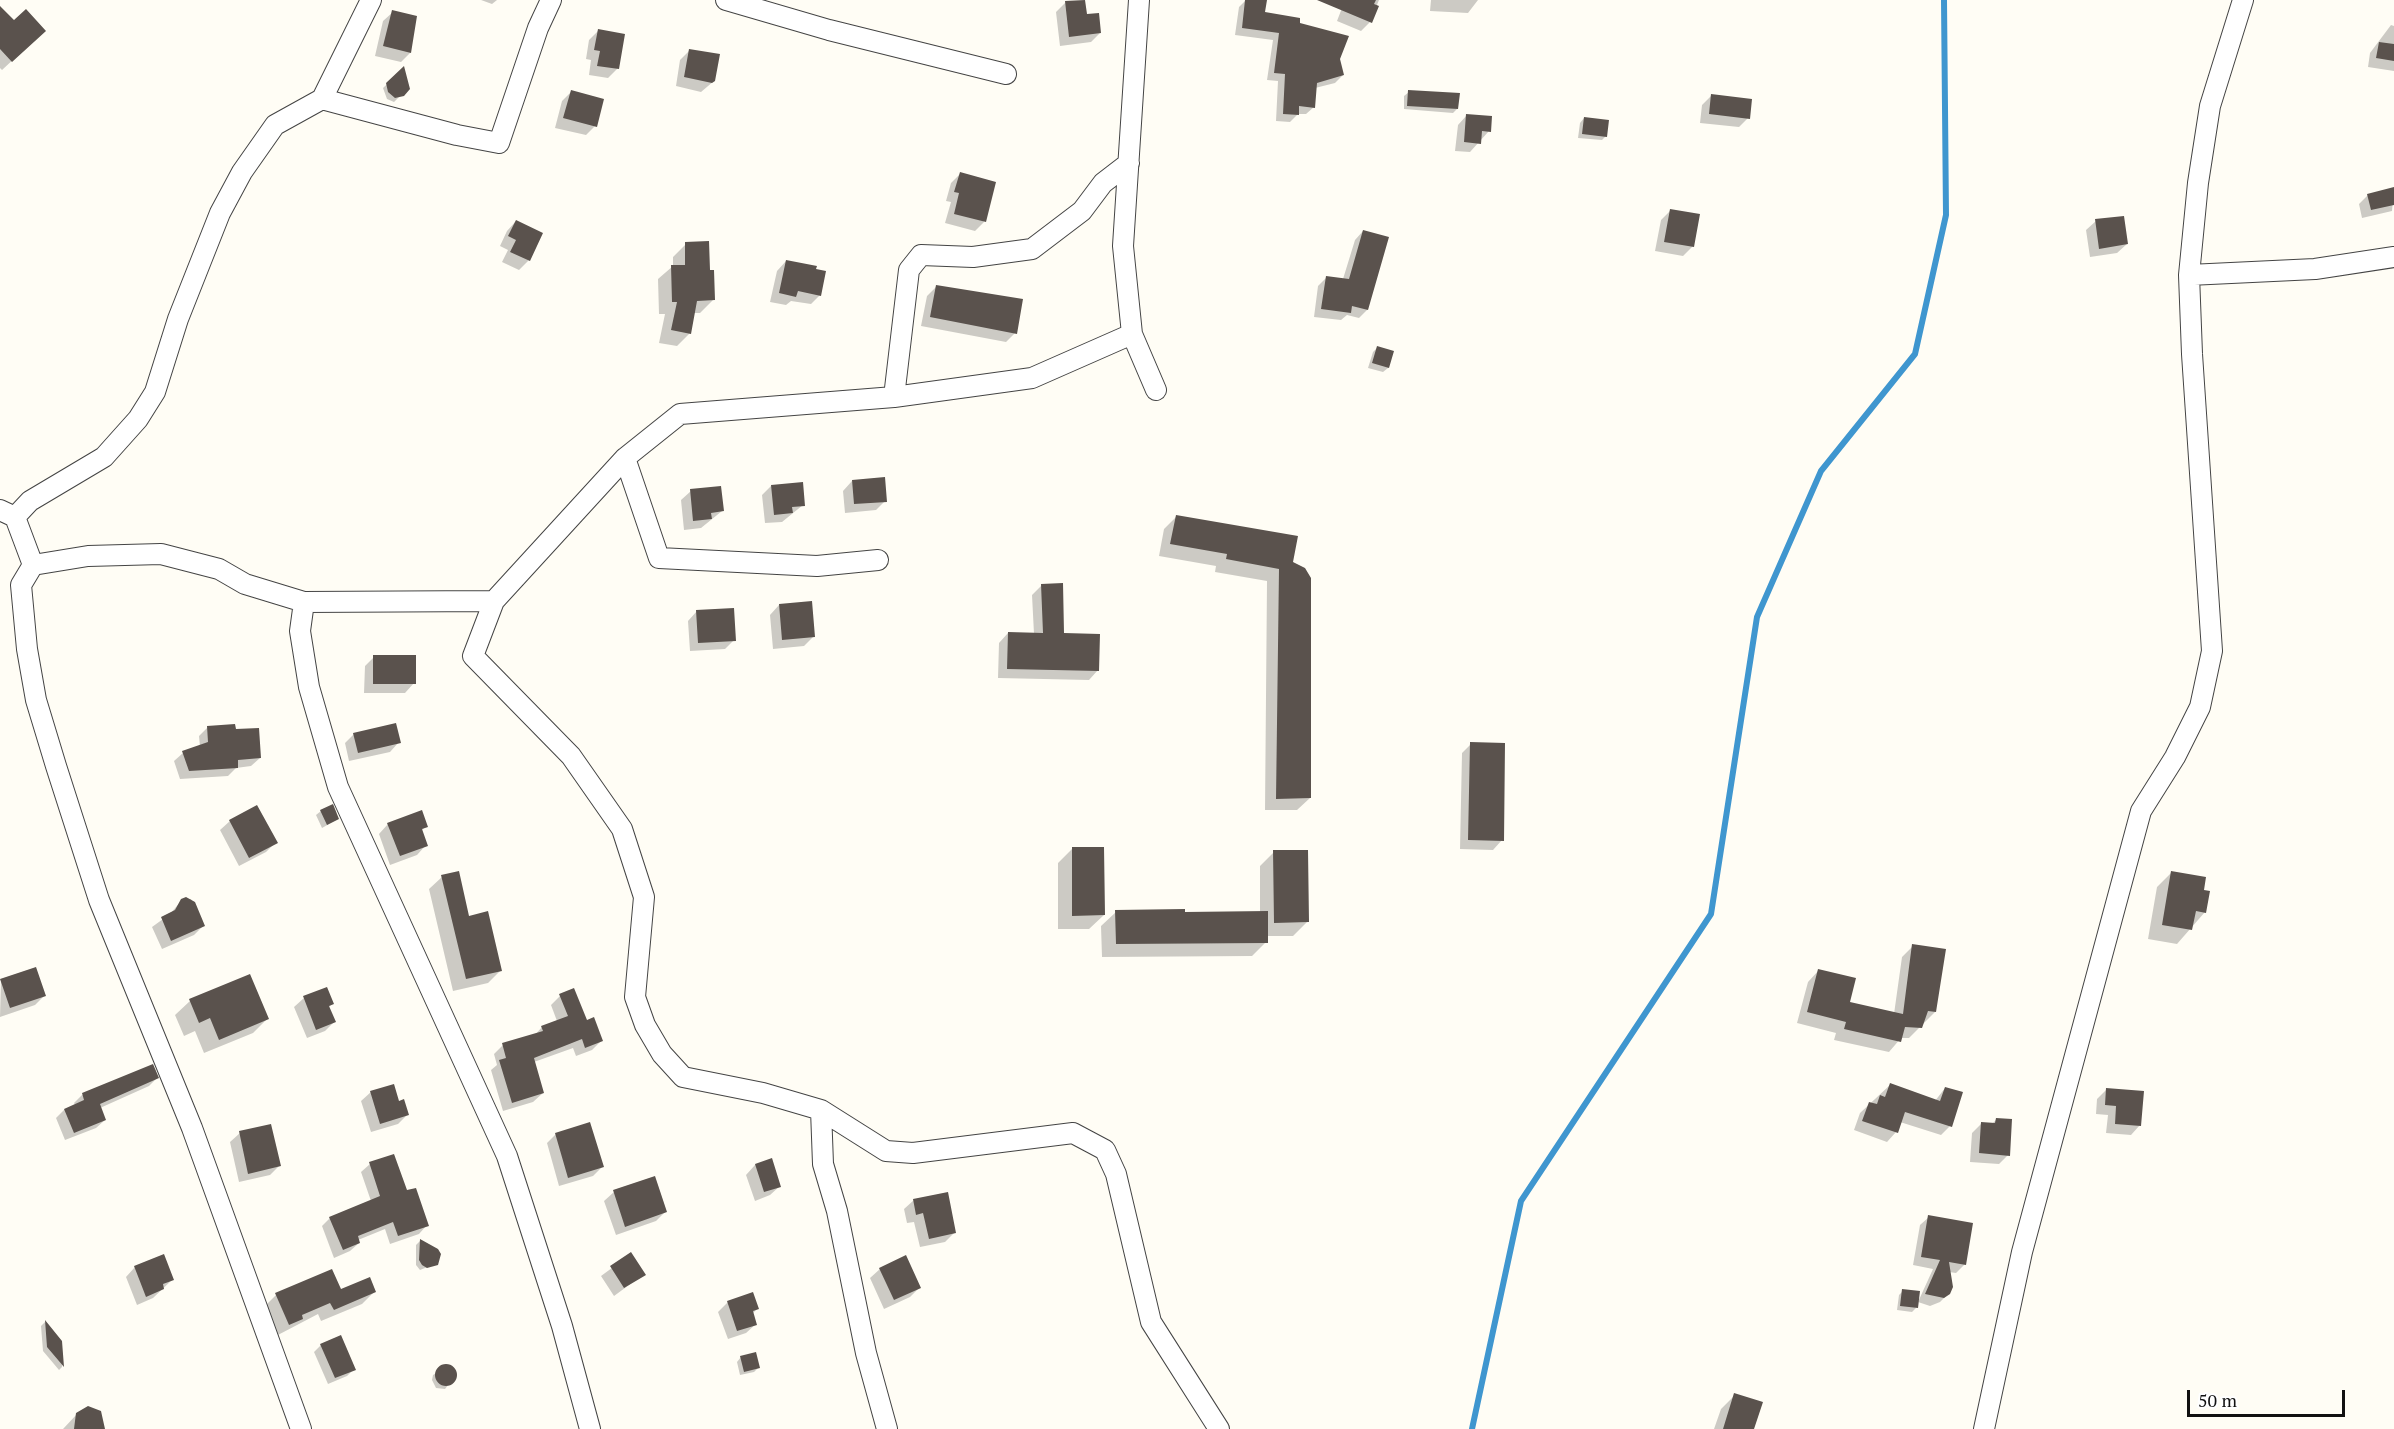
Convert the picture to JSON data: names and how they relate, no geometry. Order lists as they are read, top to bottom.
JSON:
{
  "scale_bar": "50 m"
}
